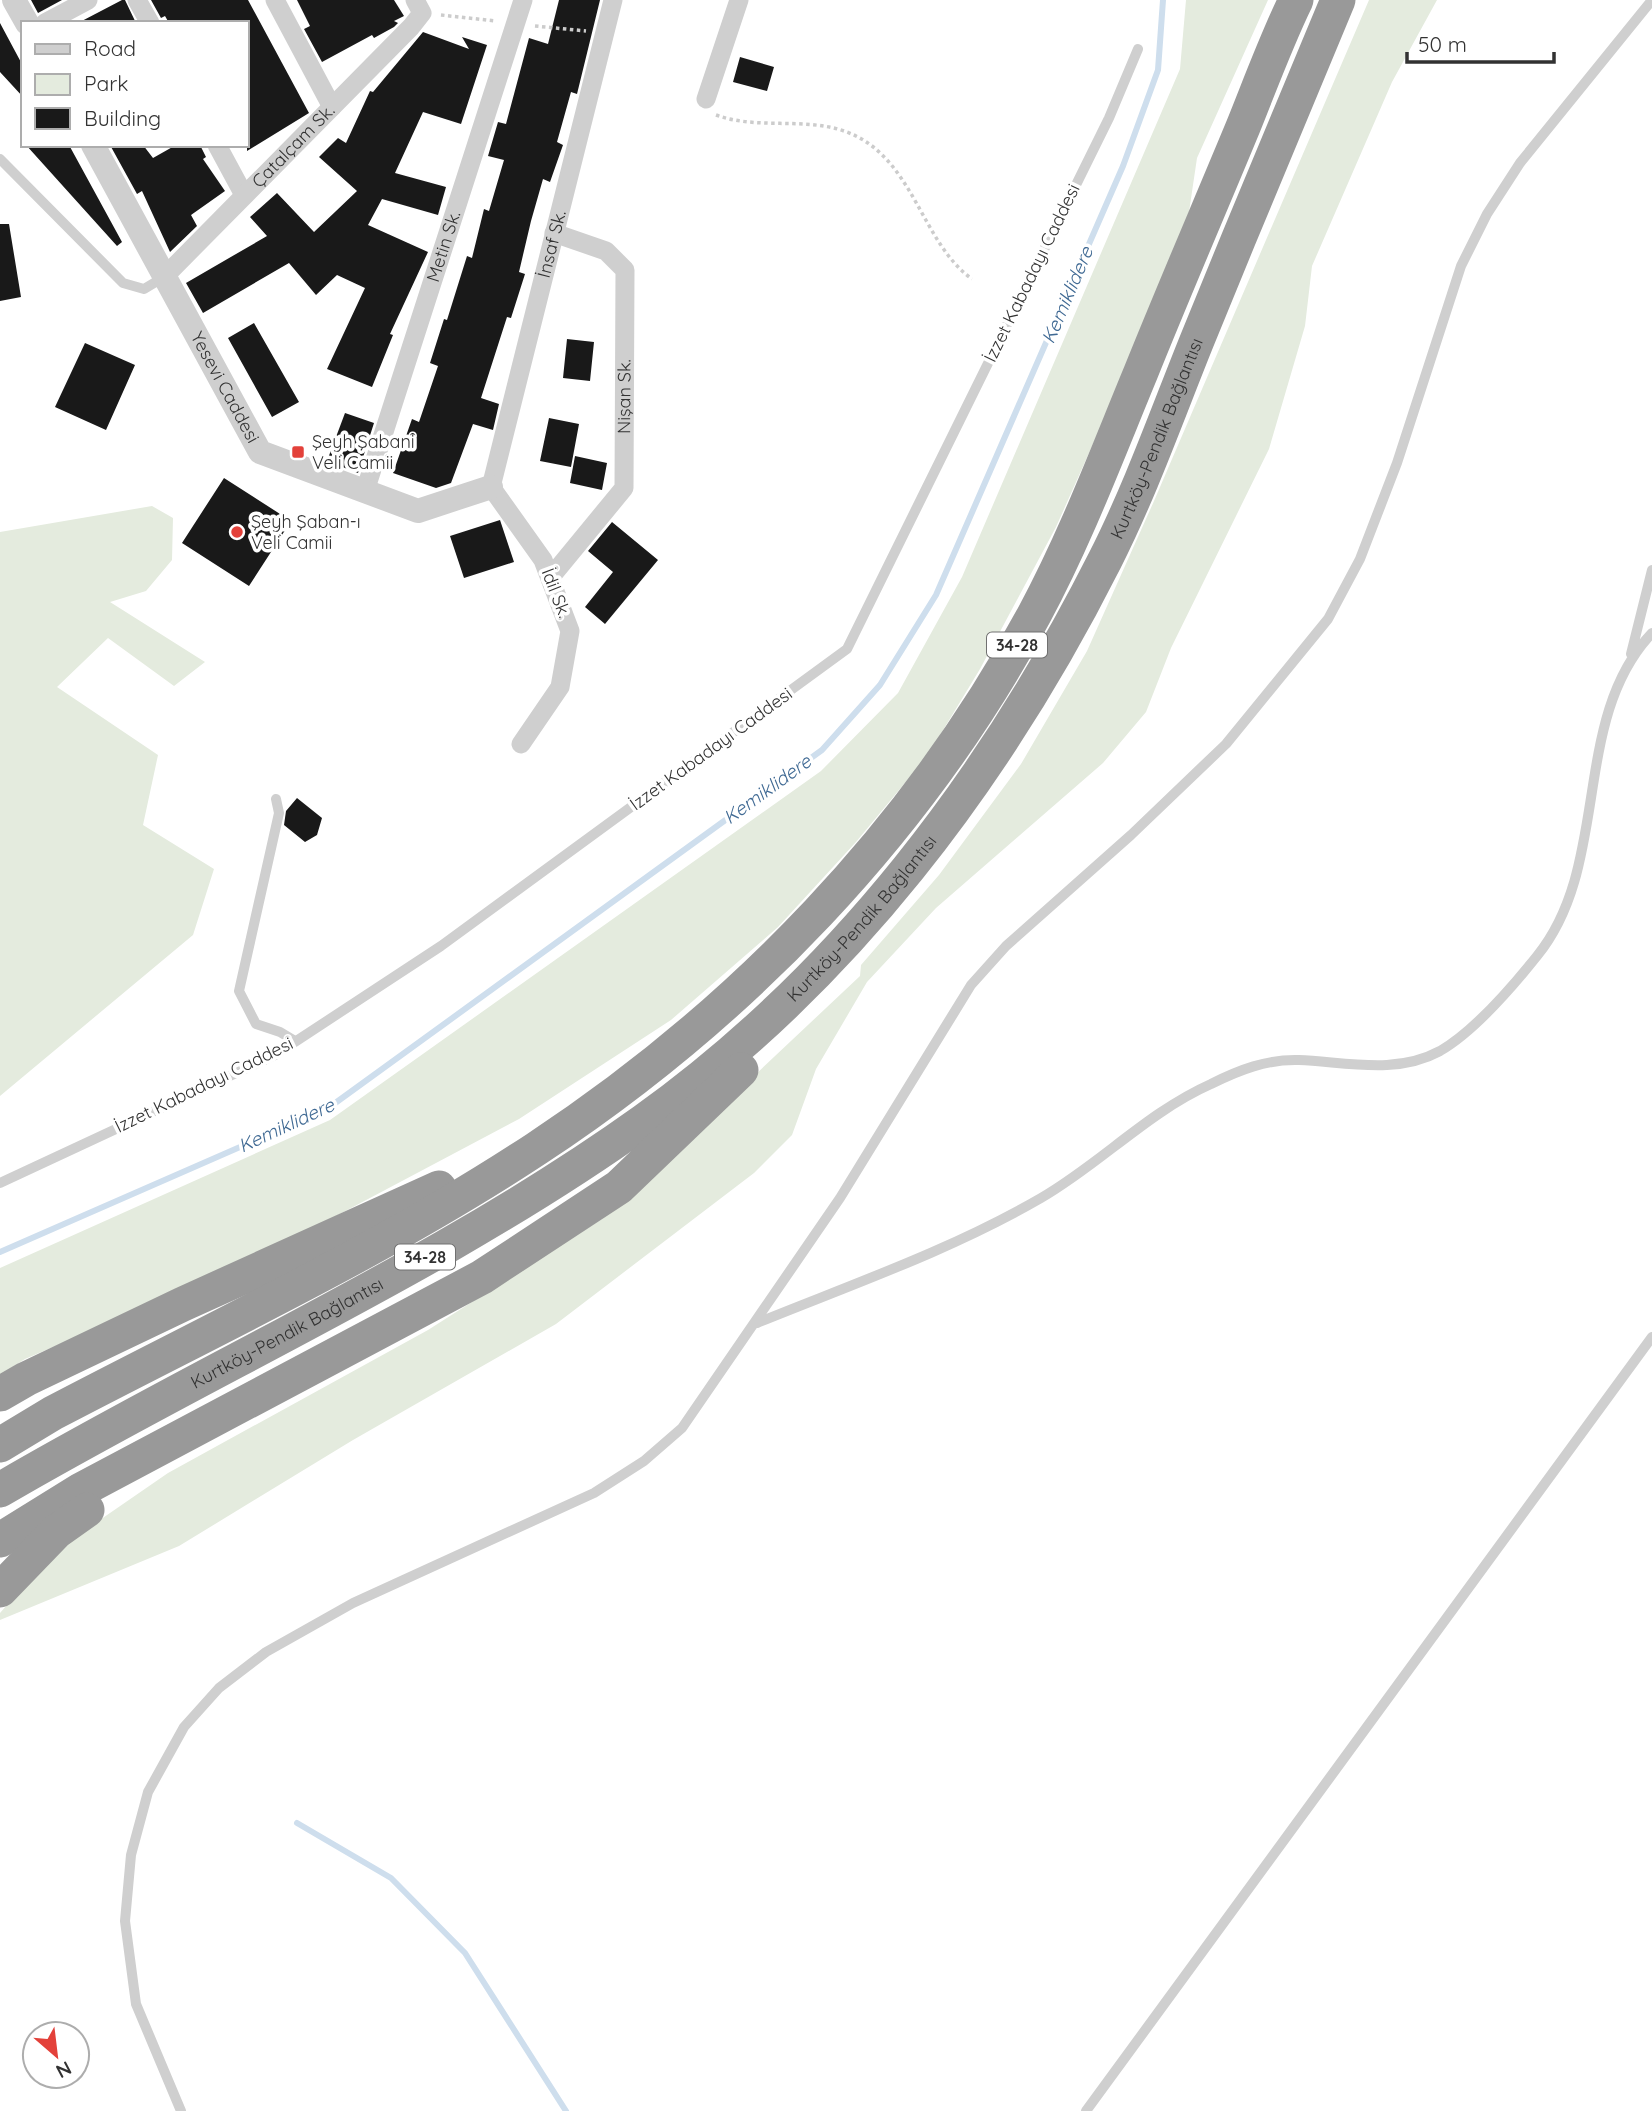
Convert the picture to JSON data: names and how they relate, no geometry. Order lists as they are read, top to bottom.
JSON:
{
  "streets": {
    "highway": ["Kurtköy-Pendik Bağlantısı", "34-28"],
    "street": [
      "Çatalçam Sk.",
      "İnsaf Sk.",
      "Metin Sk.",
      "Yesevi Caddesi",
      "Nişan Sk.",
      "İdil Sk."
    ],
    "lane": ["İzzet Kabadayı Caddesi"]
  },
  "crossings": [
    ["Çatalçam Sk.", "Yesevi Caddesi"],
    ["İnsaf Sk.", "Yesevi Caddesi"],
    ["İnsaf Sk.", "Nişan Sk."],
    ["İnsaf Sk.", "İdil Sk."],
    ["Metin Sk.", "Yesevi Caddesi"],
    ["Yesevi Caddesi", "İdil Sk."],
    ["Nişan Sk.", "İdil Sk."]
  ],
  "water": ["Kemiklidere"],
  "places": {
    "transit": ["Şeyh Şabani Veli Camii"],
    "other": ["Şeyh Şaban-ı Veli Camii"]
  },
  "legend": ["Road", "Park", "Building"],
  "scale_bar": "50 m",
  "north": "bottom right"
}
